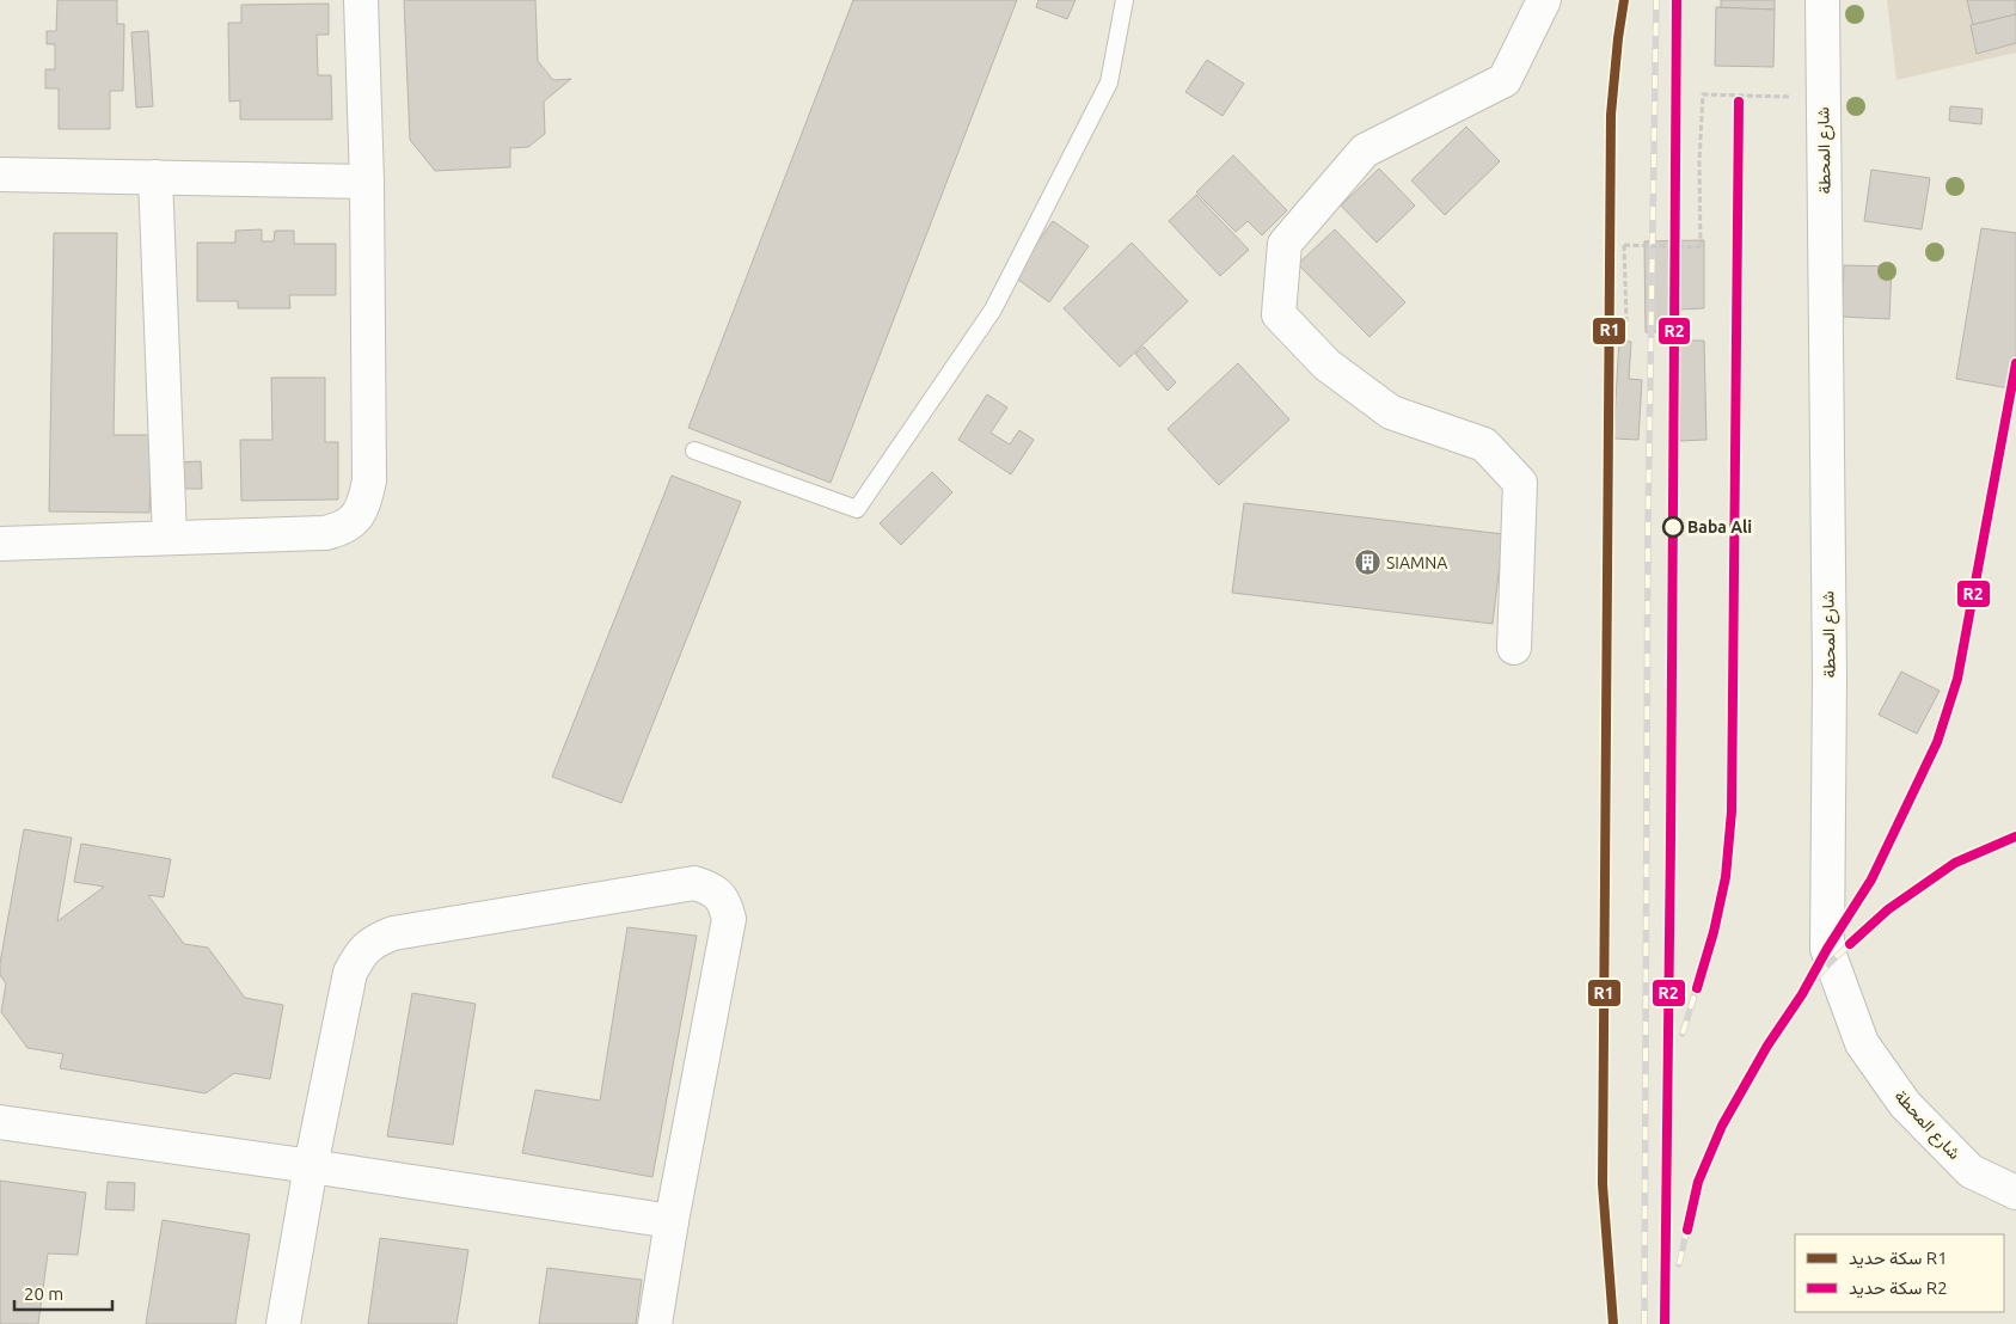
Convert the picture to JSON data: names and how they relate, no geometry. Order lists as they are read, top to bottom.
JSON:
{
  "streets": {
    "street": ["شارع المحطة"]
  },
  "places": {
    "other": ["Baba Ali"],
    "building": ["SIAMNA"]
  },
  "lines": ["rail line R1", "rail line R2"],
  "legend": ["سكة حديد R1", "سكة حديد R2"],
  "scale_bar": "20 m"
}
